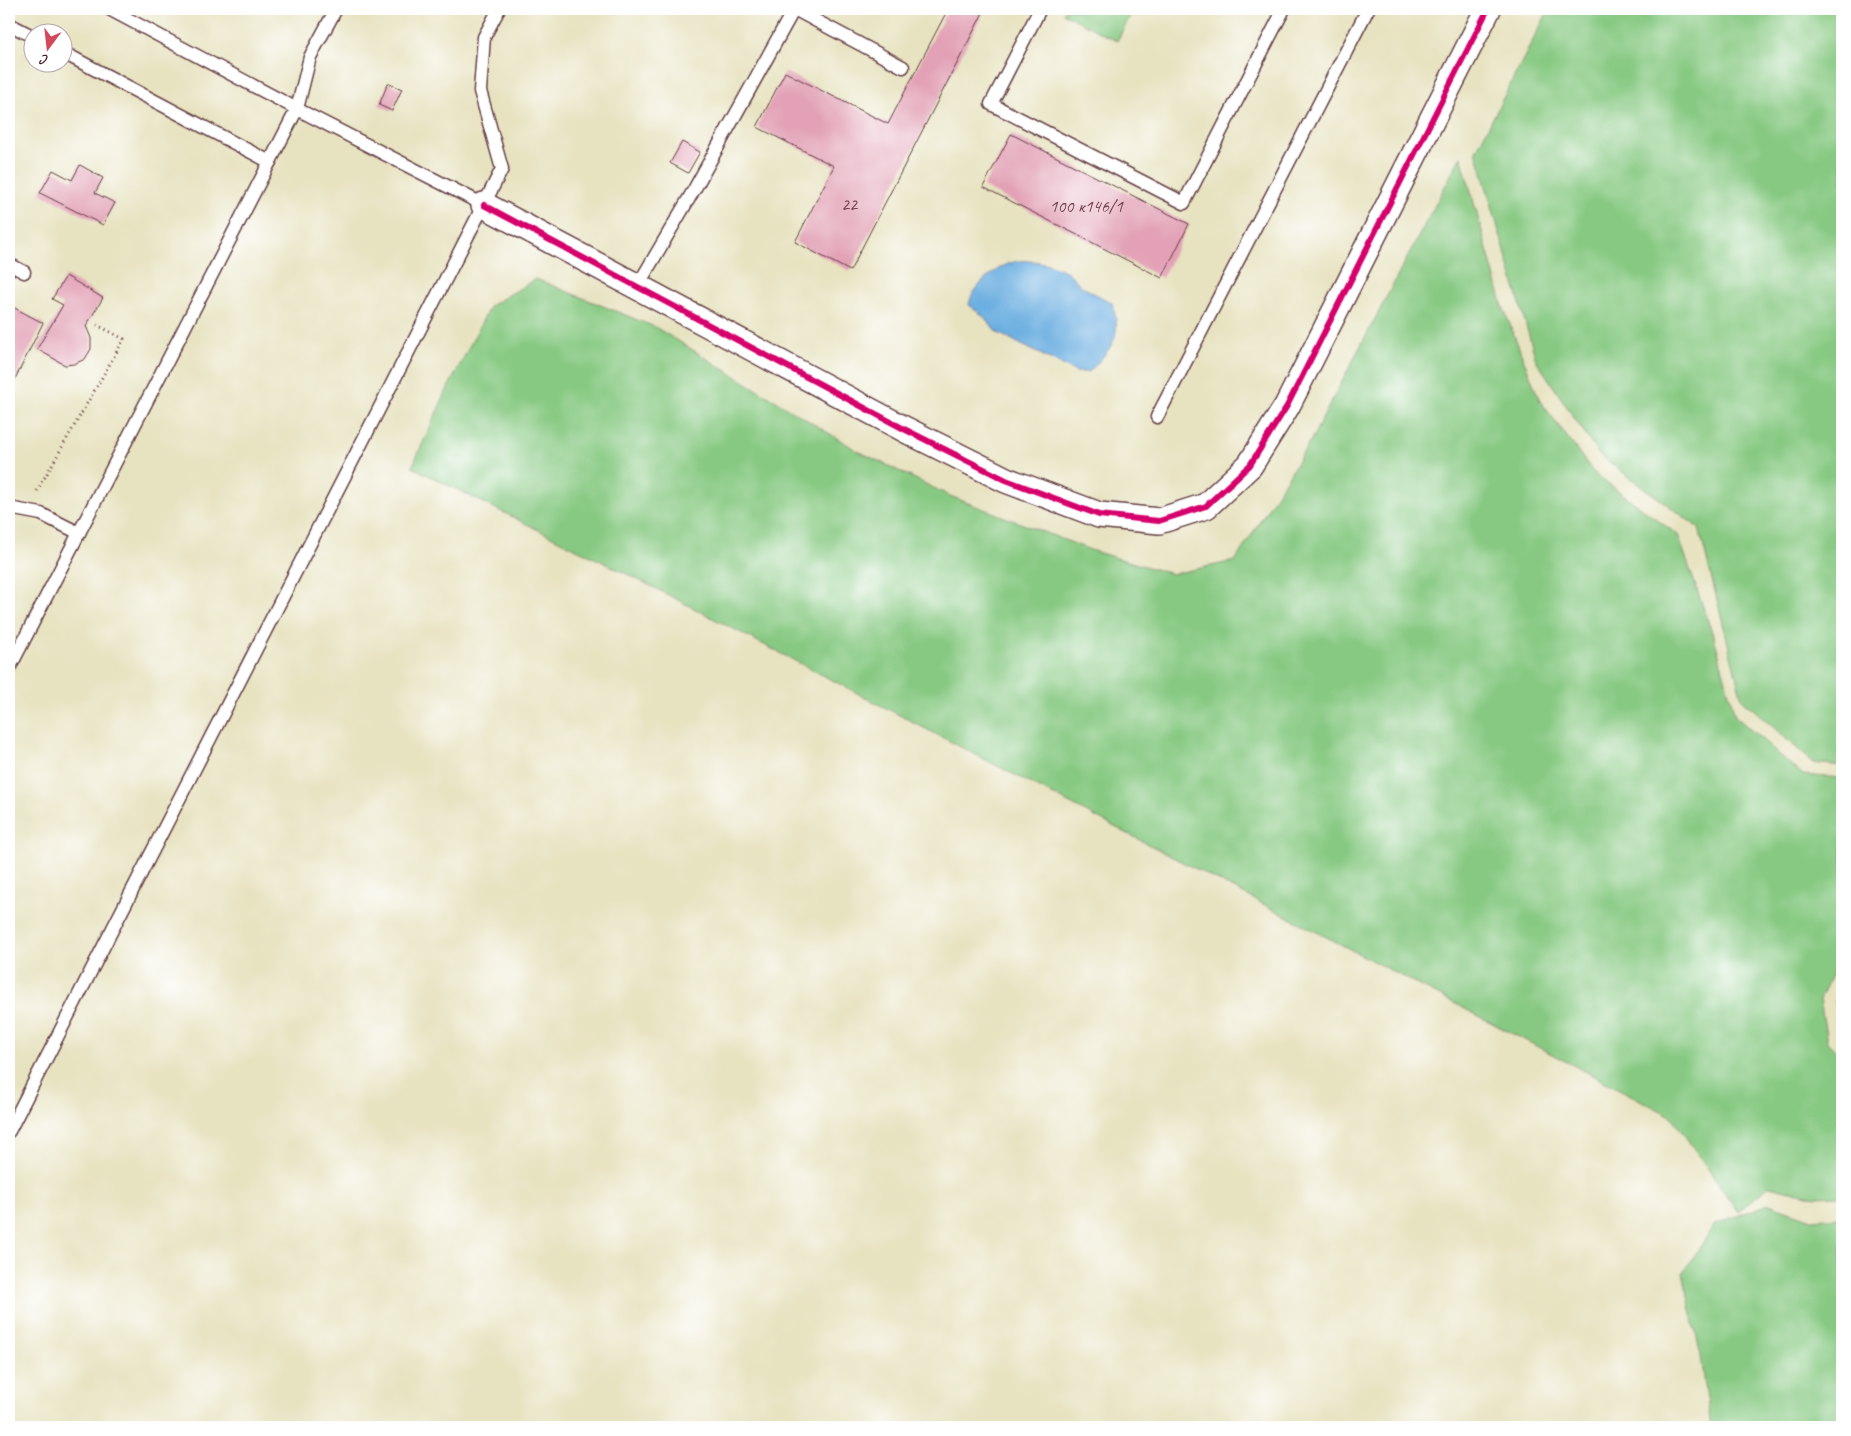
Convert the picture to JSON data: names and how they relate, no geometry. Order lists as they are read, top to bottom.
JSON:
{
  "house_numbers": ["22", "100 к146/1"],
  "north": "bottom"
}
